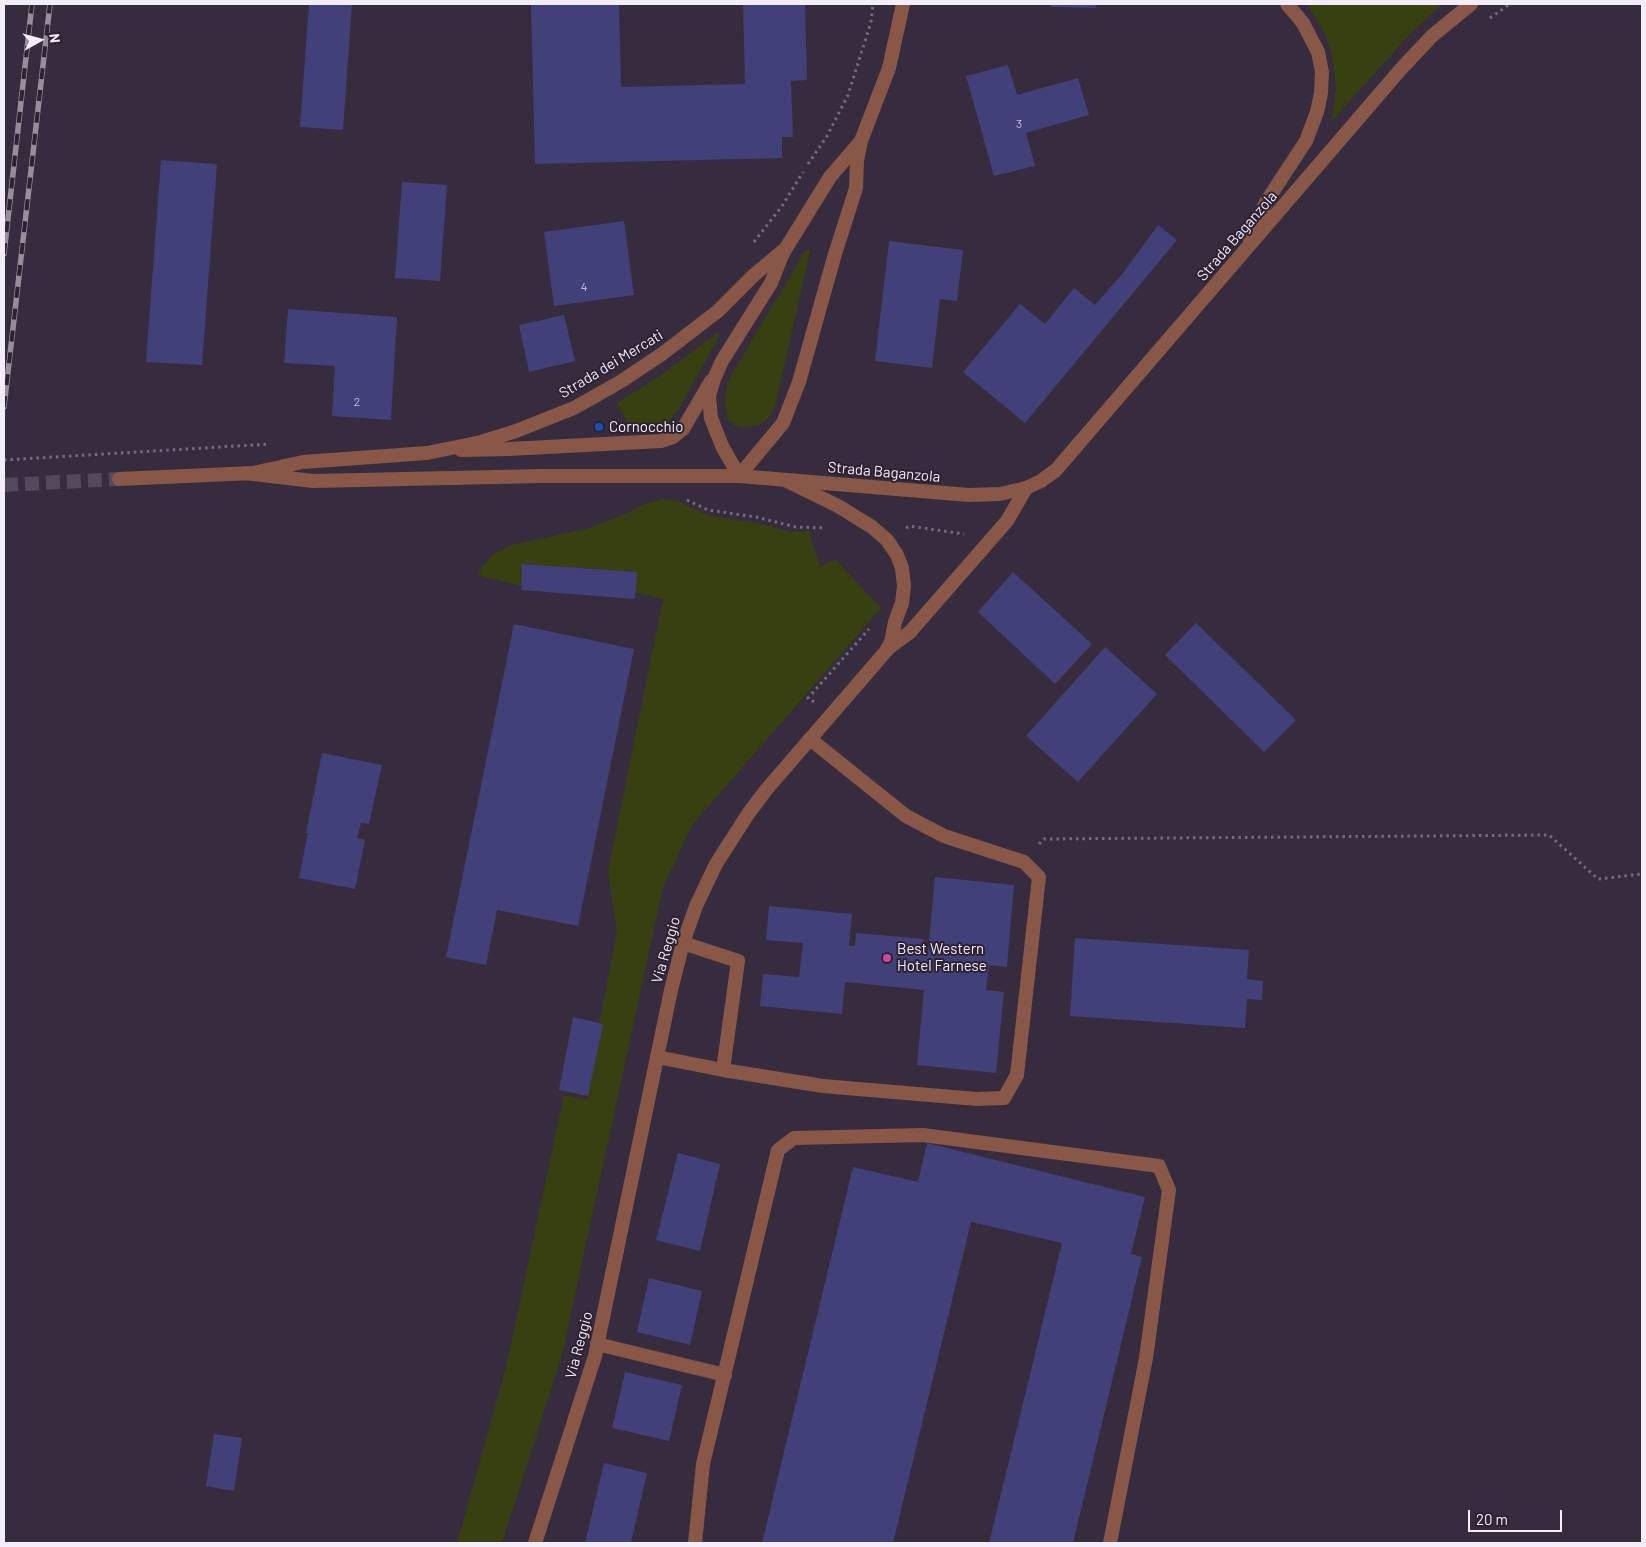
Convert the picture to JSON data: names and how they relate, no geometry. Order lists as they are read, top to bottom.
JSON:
{
  "streets": {
    "street": ["Strada Baganzola", "Strada dei Mercati", "Via Reggio"]
  },
  "crossings": [
    ["Strada Baganzola", "Strada dei Mercati"],
    ["Strada Baganzola", "Via Reggio"]
  ],
  "places": ["Cornocchio", "Best Western Hotel Farnese"],
  "house_numbers": ["3", "4", "2"],
  "scale_bar": "20 m",
  "north": "right"
}
